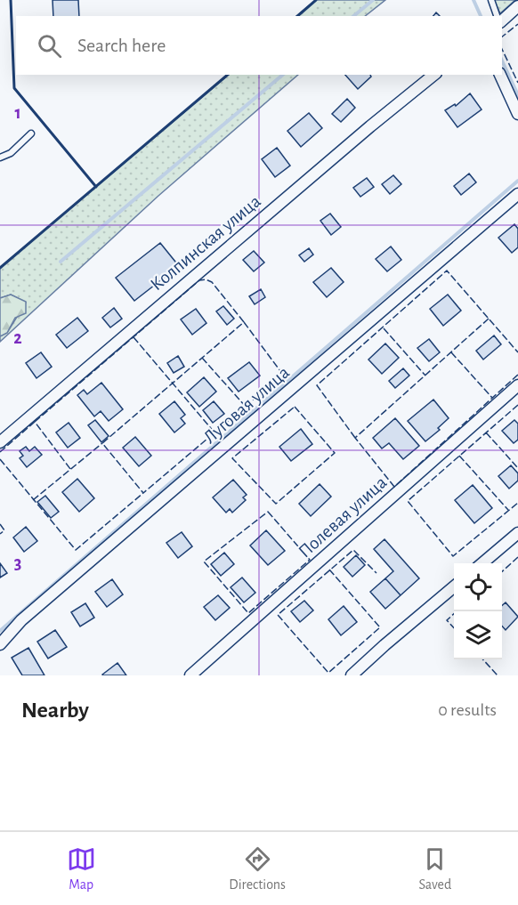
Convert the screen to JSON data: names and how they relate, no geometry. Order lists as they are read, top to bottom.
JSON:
{
  "streets": {
    "street": ["Колпинская улица", "Луговая улица", "Полевая улица"]
  },
  "page": {
    "search": "Search here",
    "heading": ["Nearby", "0 results"],
    "nav": ["Map", "Directions", "Saved"]
  },
  "grid": {
    "rows": ["1", "2", "3"]
  }
}
